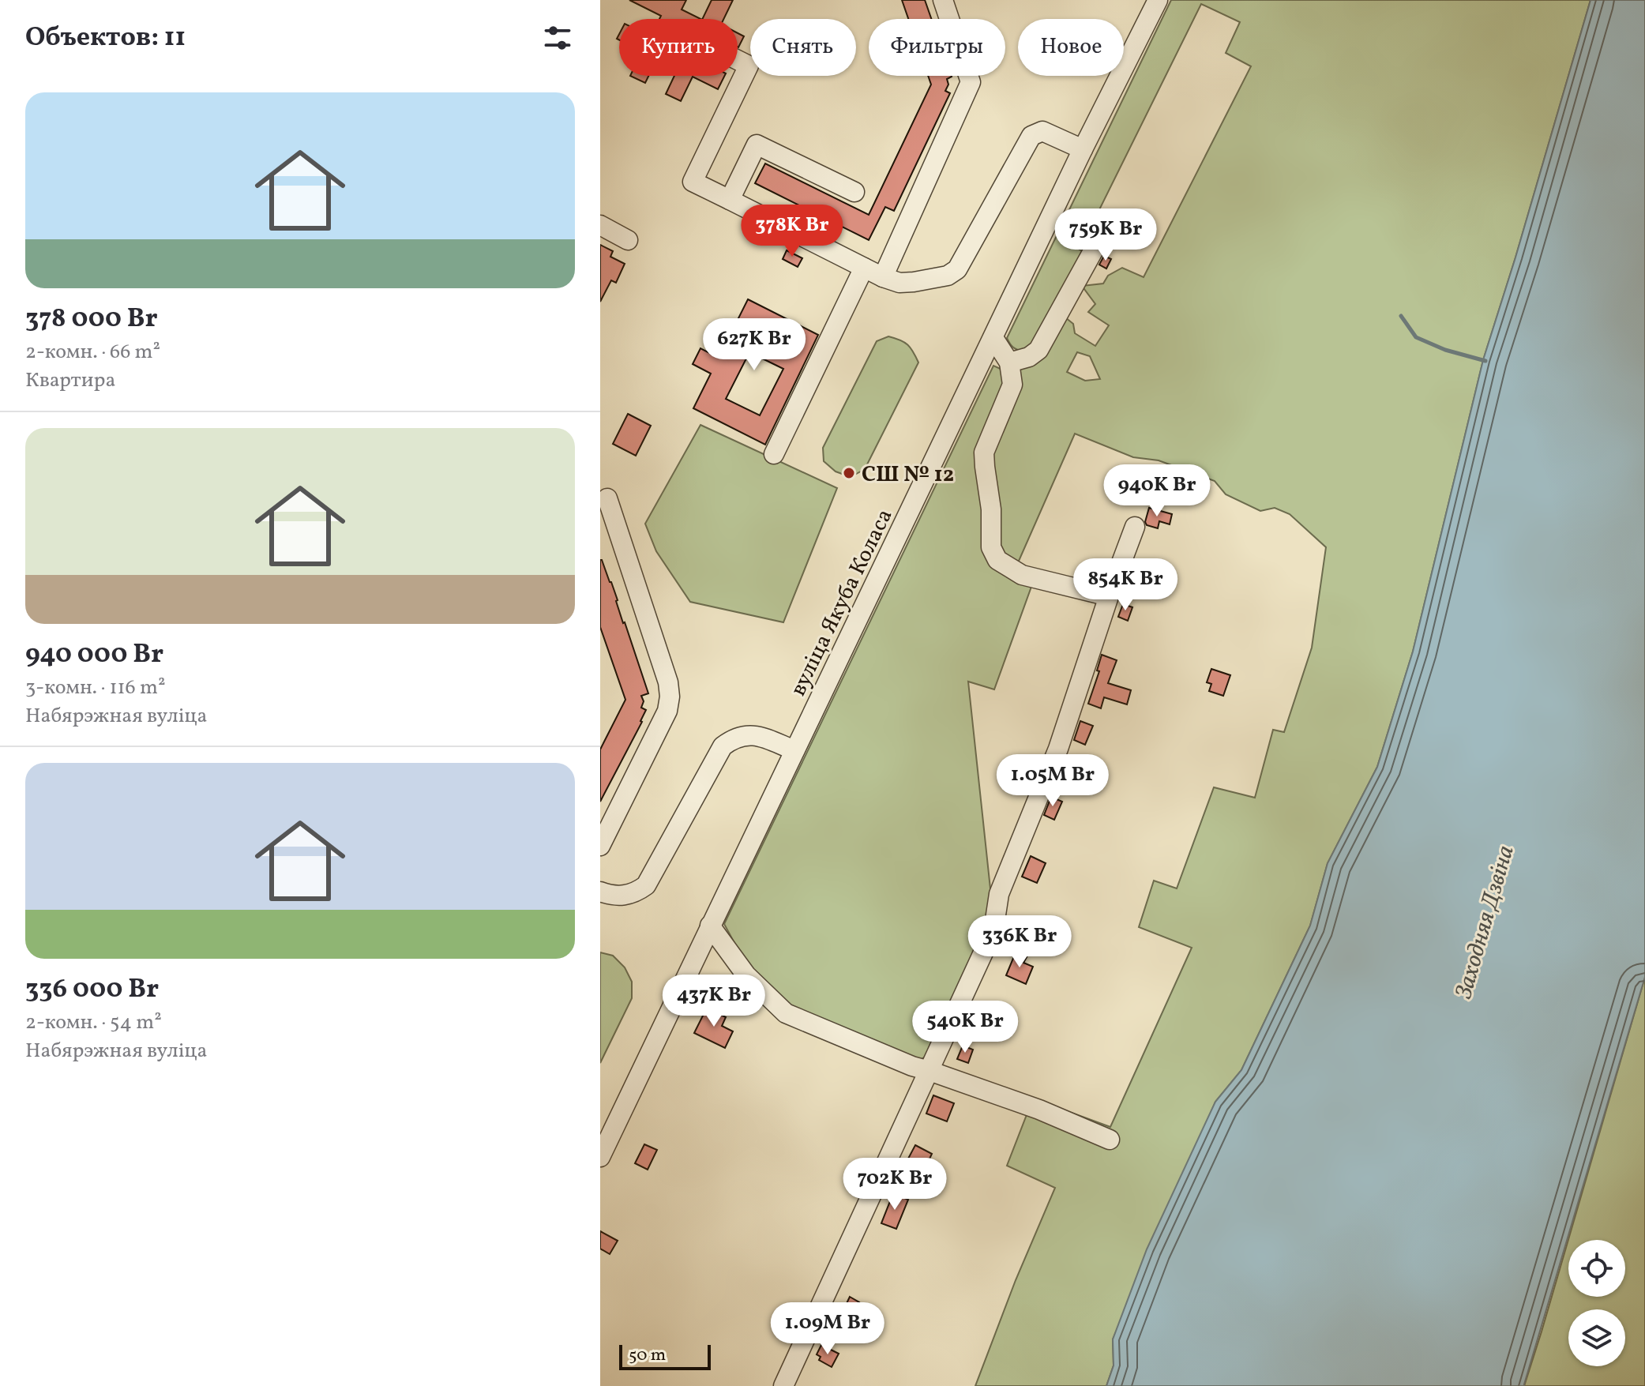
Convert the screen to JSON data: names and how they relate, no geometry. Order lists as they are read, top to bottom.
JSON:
{
  "streets": {
    "street": ["вуліца Якуба Коласа"]
  },
  "water": ["Заходняя Дзвіна"],
  "places": ["СШ № 12"],
  "scale_bar": "50 m",
  "page": {
    "heading": "Объектов: 11",
    "chip": [
      "Купить",
      "Снять",
      "Фильтры",
      "Новое"
    ],
    "list": [
      {
        "name": "378 000 Br",
        "note": "2-комн. · 66 m² · Квартира"
      },
      {
        "name": "940 000 Br",
        "note": "3-комн. · 116 m² · Набярэжная вуліца"
      },
      {
        "name": "336 000 Br",
        "note": "2-комн. · 54 m² · Набярэжная вуліца"
      }
    ],
    "price": [
      "378K Br",
      "759K Br",
      "627K Br",
      "940K Br",
      "854K Br",
      "1.05M Br",
      "336K Br",
      "437K Br",
      "540K Br",
      "702K Br",
      "1.09M Br"
    ],
    "scale": "50 m"
  }
}
